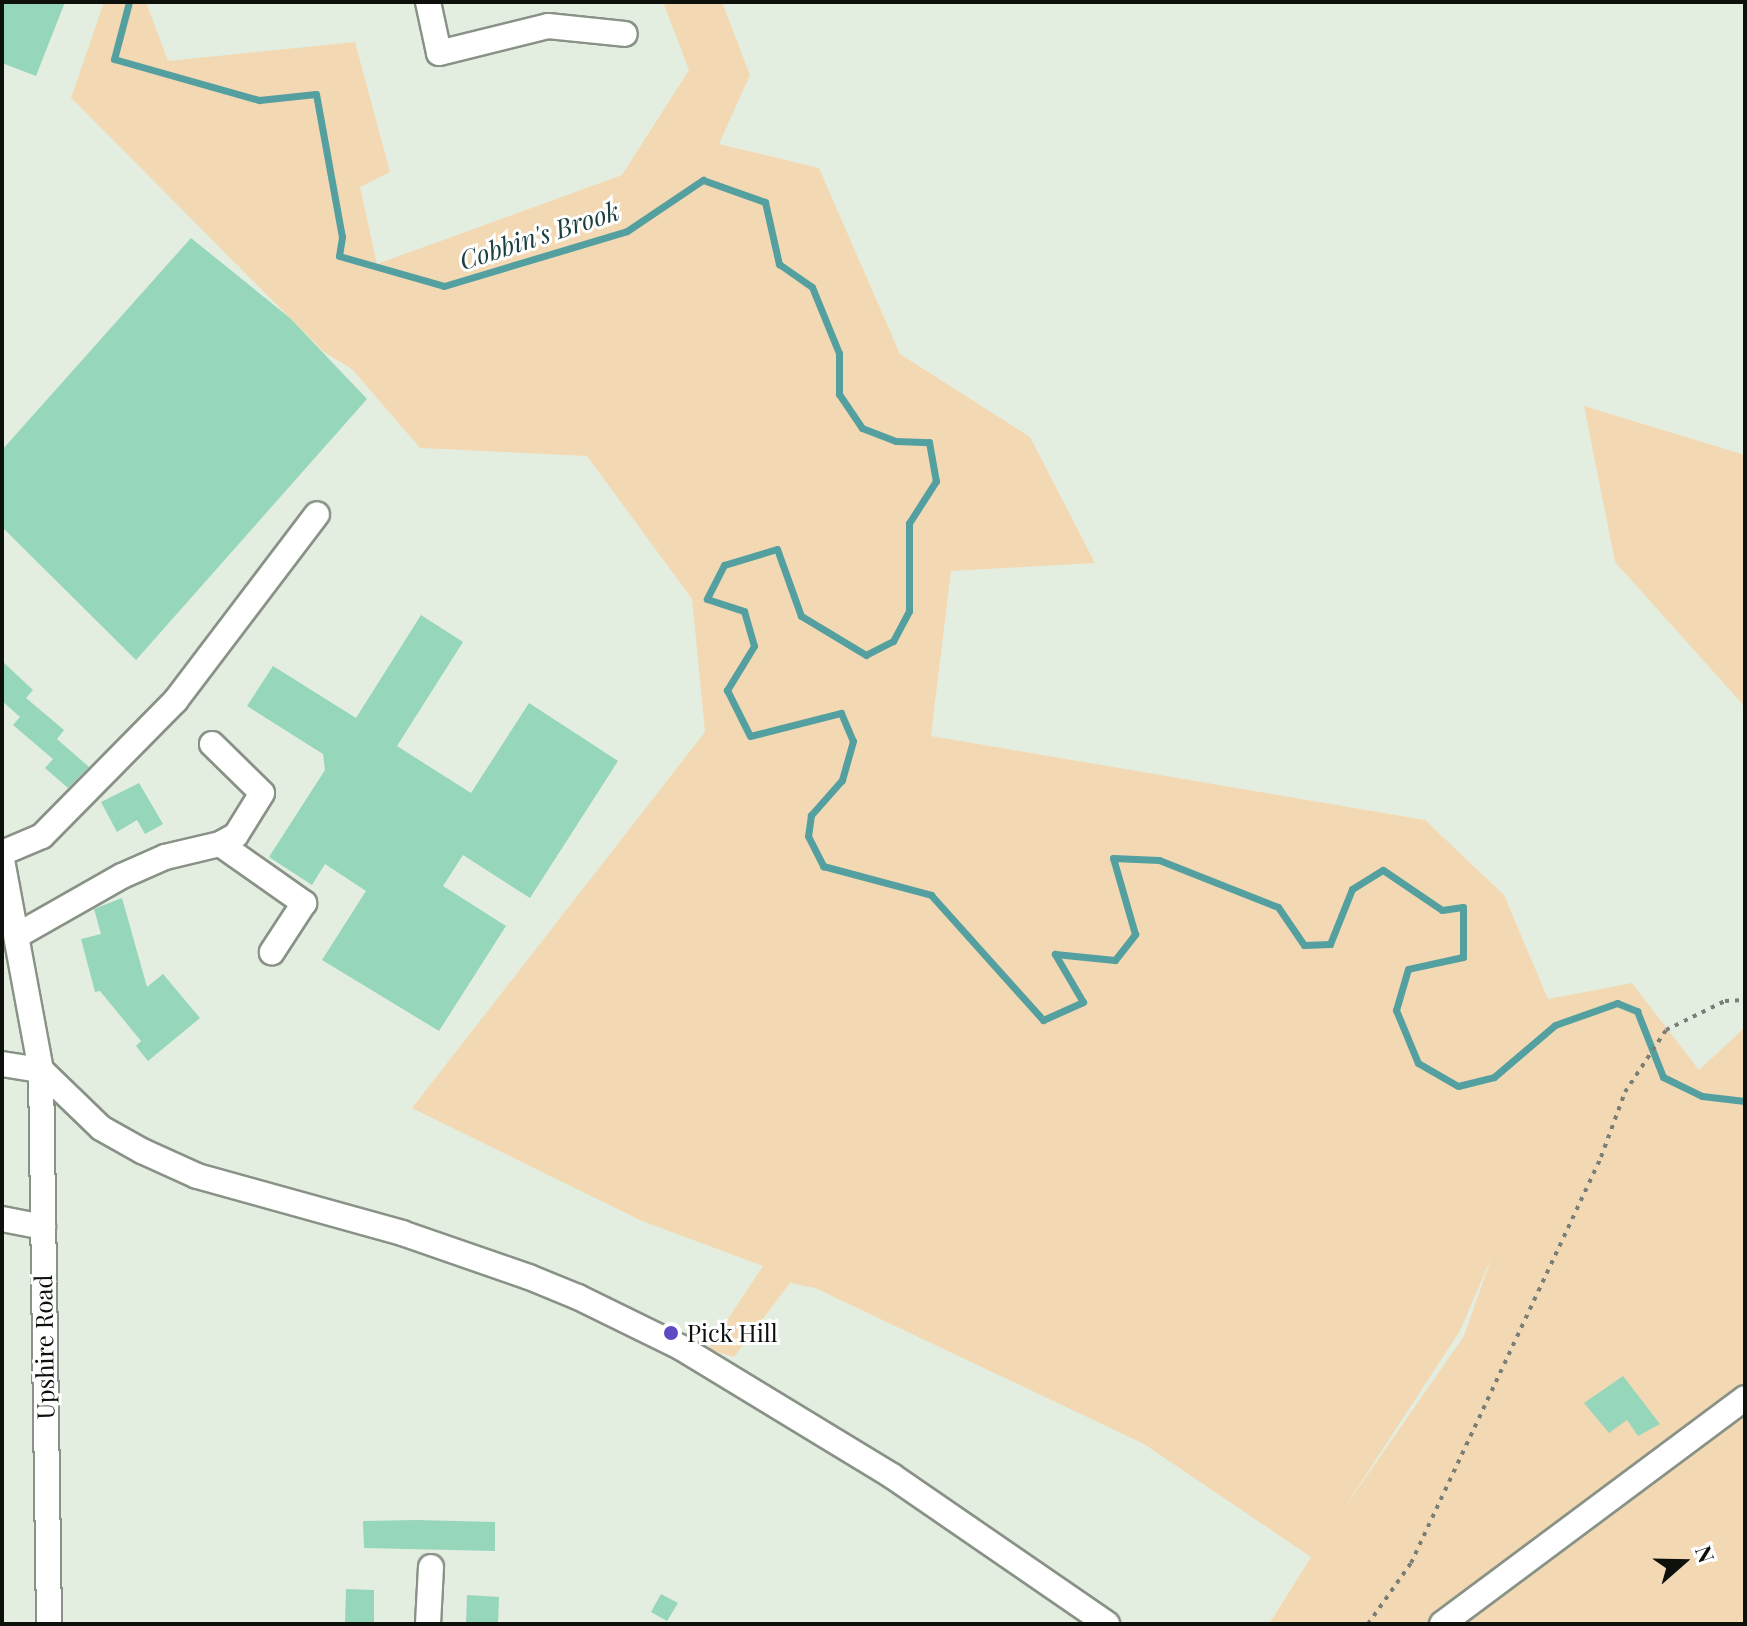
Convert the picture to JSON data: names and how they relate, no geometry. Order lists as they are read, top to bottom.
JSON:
{
  "streets": {
    "street": ["Upshire Road"]
  },
  "water": ["Cobbin's Brook"],
  "places": ["Pick Hill"],
  "north": "right"
}
